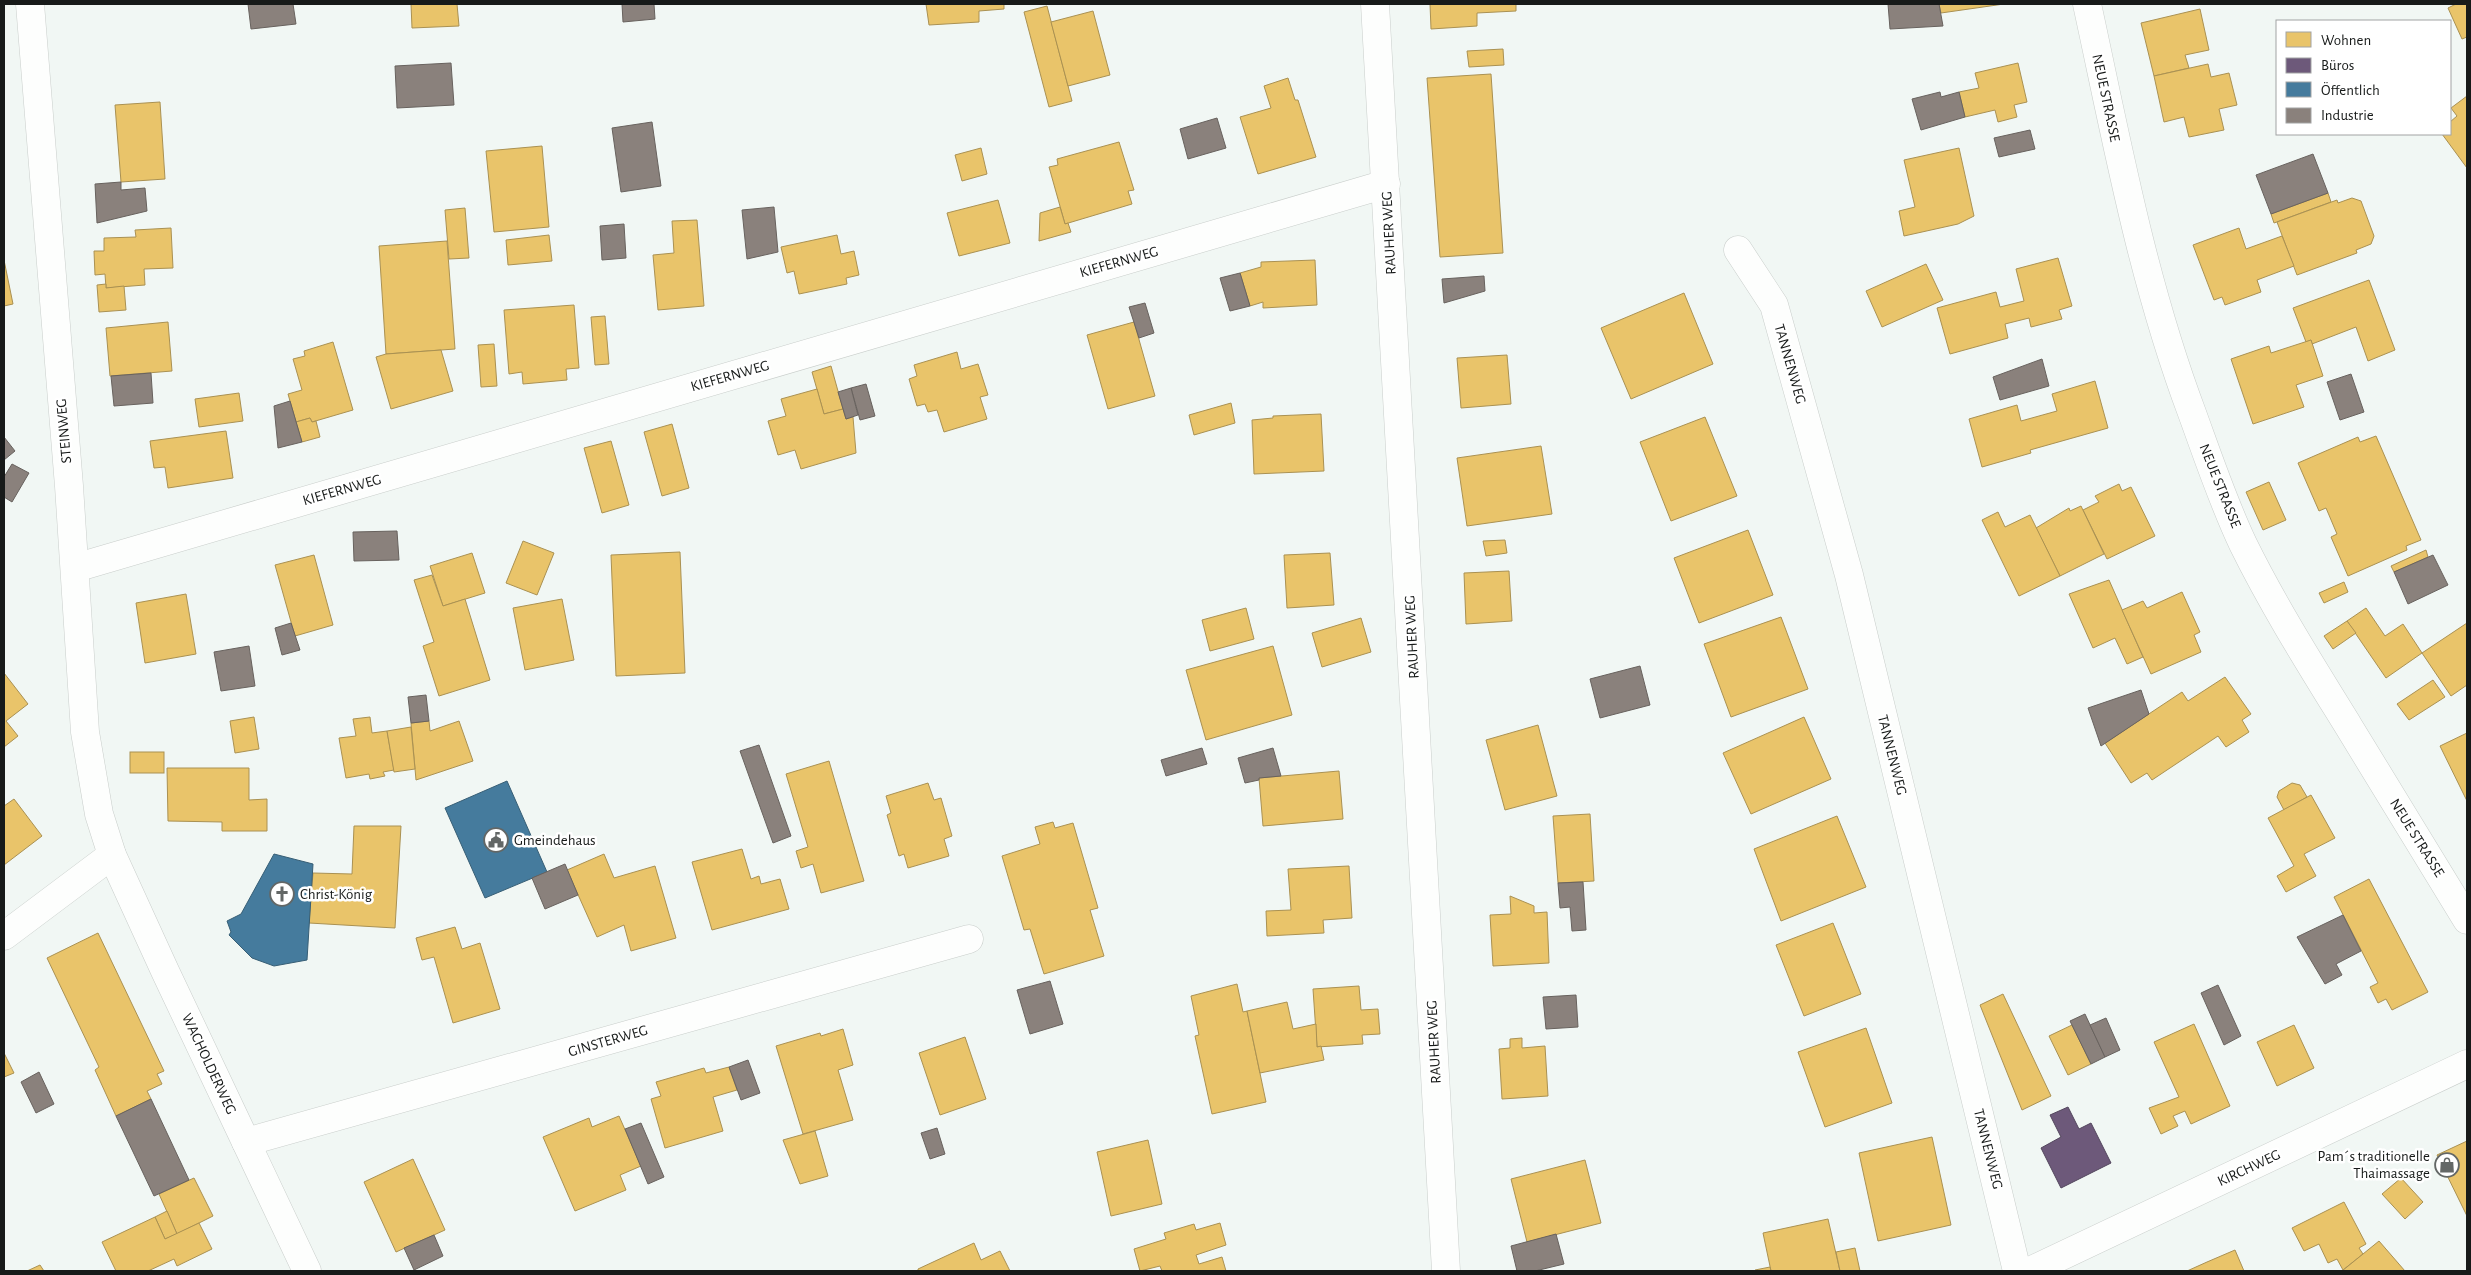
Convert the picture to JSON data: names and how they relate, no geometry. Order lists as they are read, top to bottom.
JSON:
{
  "streets": {
    "street": [
      "NEUE STRASSE",
      "RAUHER WEG",
      "KIEFERNWEG",
      "TANNENWEG",
      "STEINWEG",
      "GINSTERWEG",
      "WACHOLDERWEG",
      "KIRCHWEG"
    ]
  },
  "crossings": [
    ["RAUHER WEG", "KIEFERNWEG"],
    ["KIEFERNWEG", "STEINWEG"],
    ["STEINWEG", "WACHOLDERWEG"],
    ["GINSTERWEG", "WACHOLDERWEG"]
  ],
  "places": {
    "public building": ["Gmeindehaus"],
    "church": ["Christ-König"],
    "shop": ["Pam´s traditionelle Thaimassage"]
  },
  "legend": [
    "Wohnen",
    "Büros",
    "Öffentlich",
    "Industrie"
  ]
}
